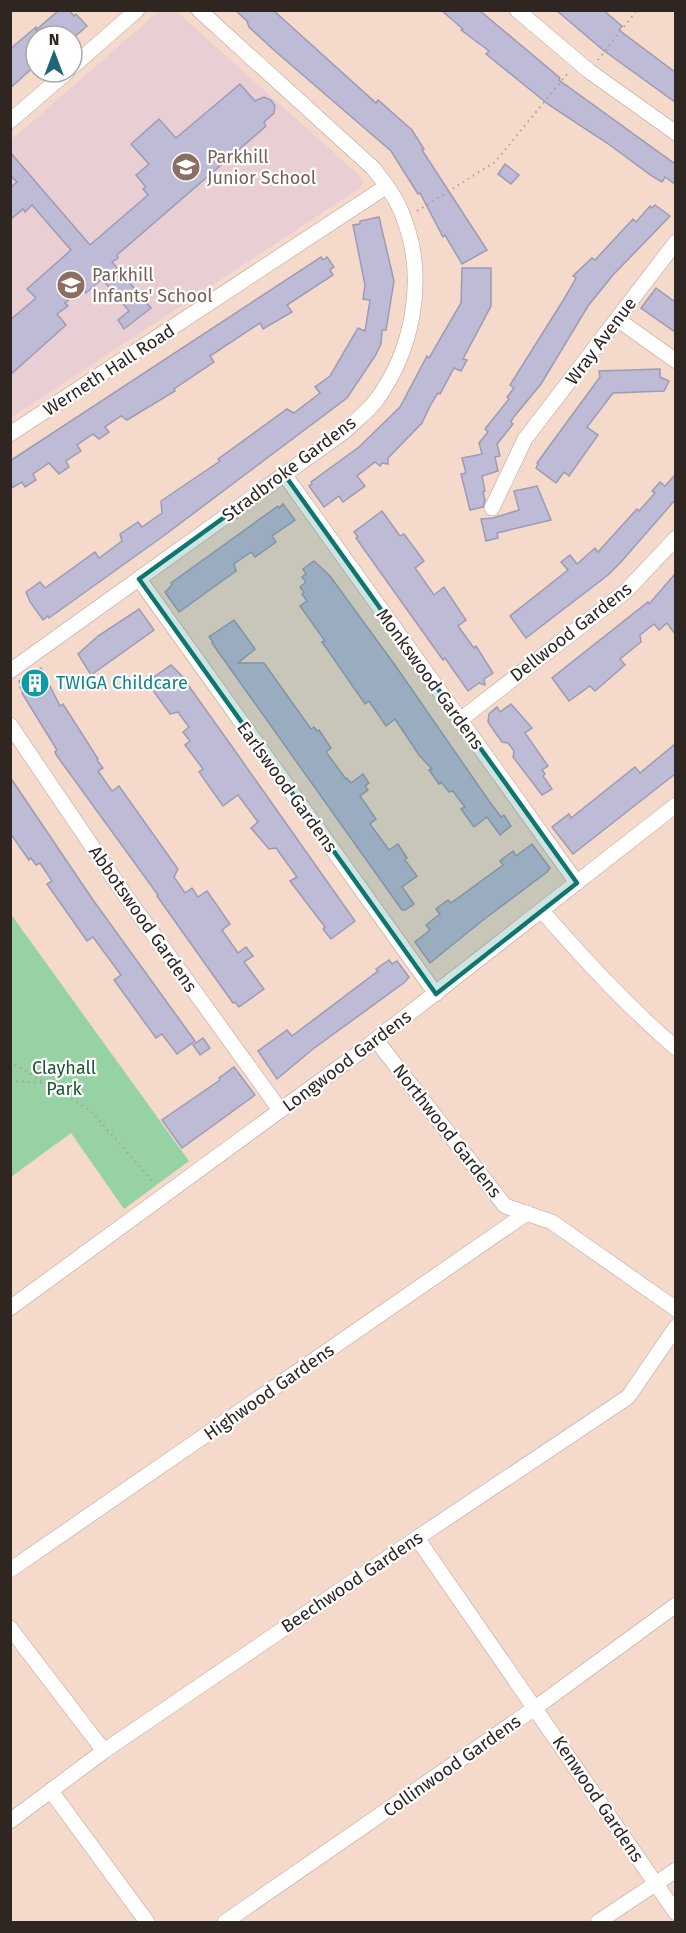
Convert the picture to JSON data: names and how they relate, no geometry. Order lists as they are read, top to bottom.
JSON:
{
  "streets": {
    "street": [
      "Wray Avenue",
      "Werneth Hall Road",
      "Stradbroke Gardens",
      "Dellwood Gardens",
      "Monkswood Gardens",
      "Earlswood Gardens",
      "Abbotswood Gardens",
      "Longwood Gardens",
      "Northwood Gardens",
      "Highwood Gardens",
      "Beechwood Gardens",
      "Collinwood Gardens",
      "Kenwood Gardens"
    ]
  },
  "crossings": [
    ["Werneth Hall Road", "Stradbroke Gardens"],
    ["Stradbroke Gardens", "Monkswood Gardens"],
    ["Stradbroke Gardens", "Earlswood Gardens"],
    ["Dellwood Gardens", "Monkswood Gardens"],
    ["Monkswood Gardens", "Longwood Gardens"],
    ["Earlswood Gardens", "Longwood Gardens"],
    ["Abbotswood Gardens", "Longwood Gardens"],
    ["Longwood Gardens", "Northwood Gardens"],
    ["Northwood Gardens", "Highwood Gardens"],
    ["Beechwood Gardens", "Kenwood Gardens"],
    ["Collinwood Gardens", "Kenwood Gardens"]
  ],
  "parks": ["Clayhall Park"],
  "places": {
    "school or university": ["Parkhill Junior School", "Parkhill Infants' School"],
    "building": ["TWIGA Childcare"]
  },
  "north": "top"
}
